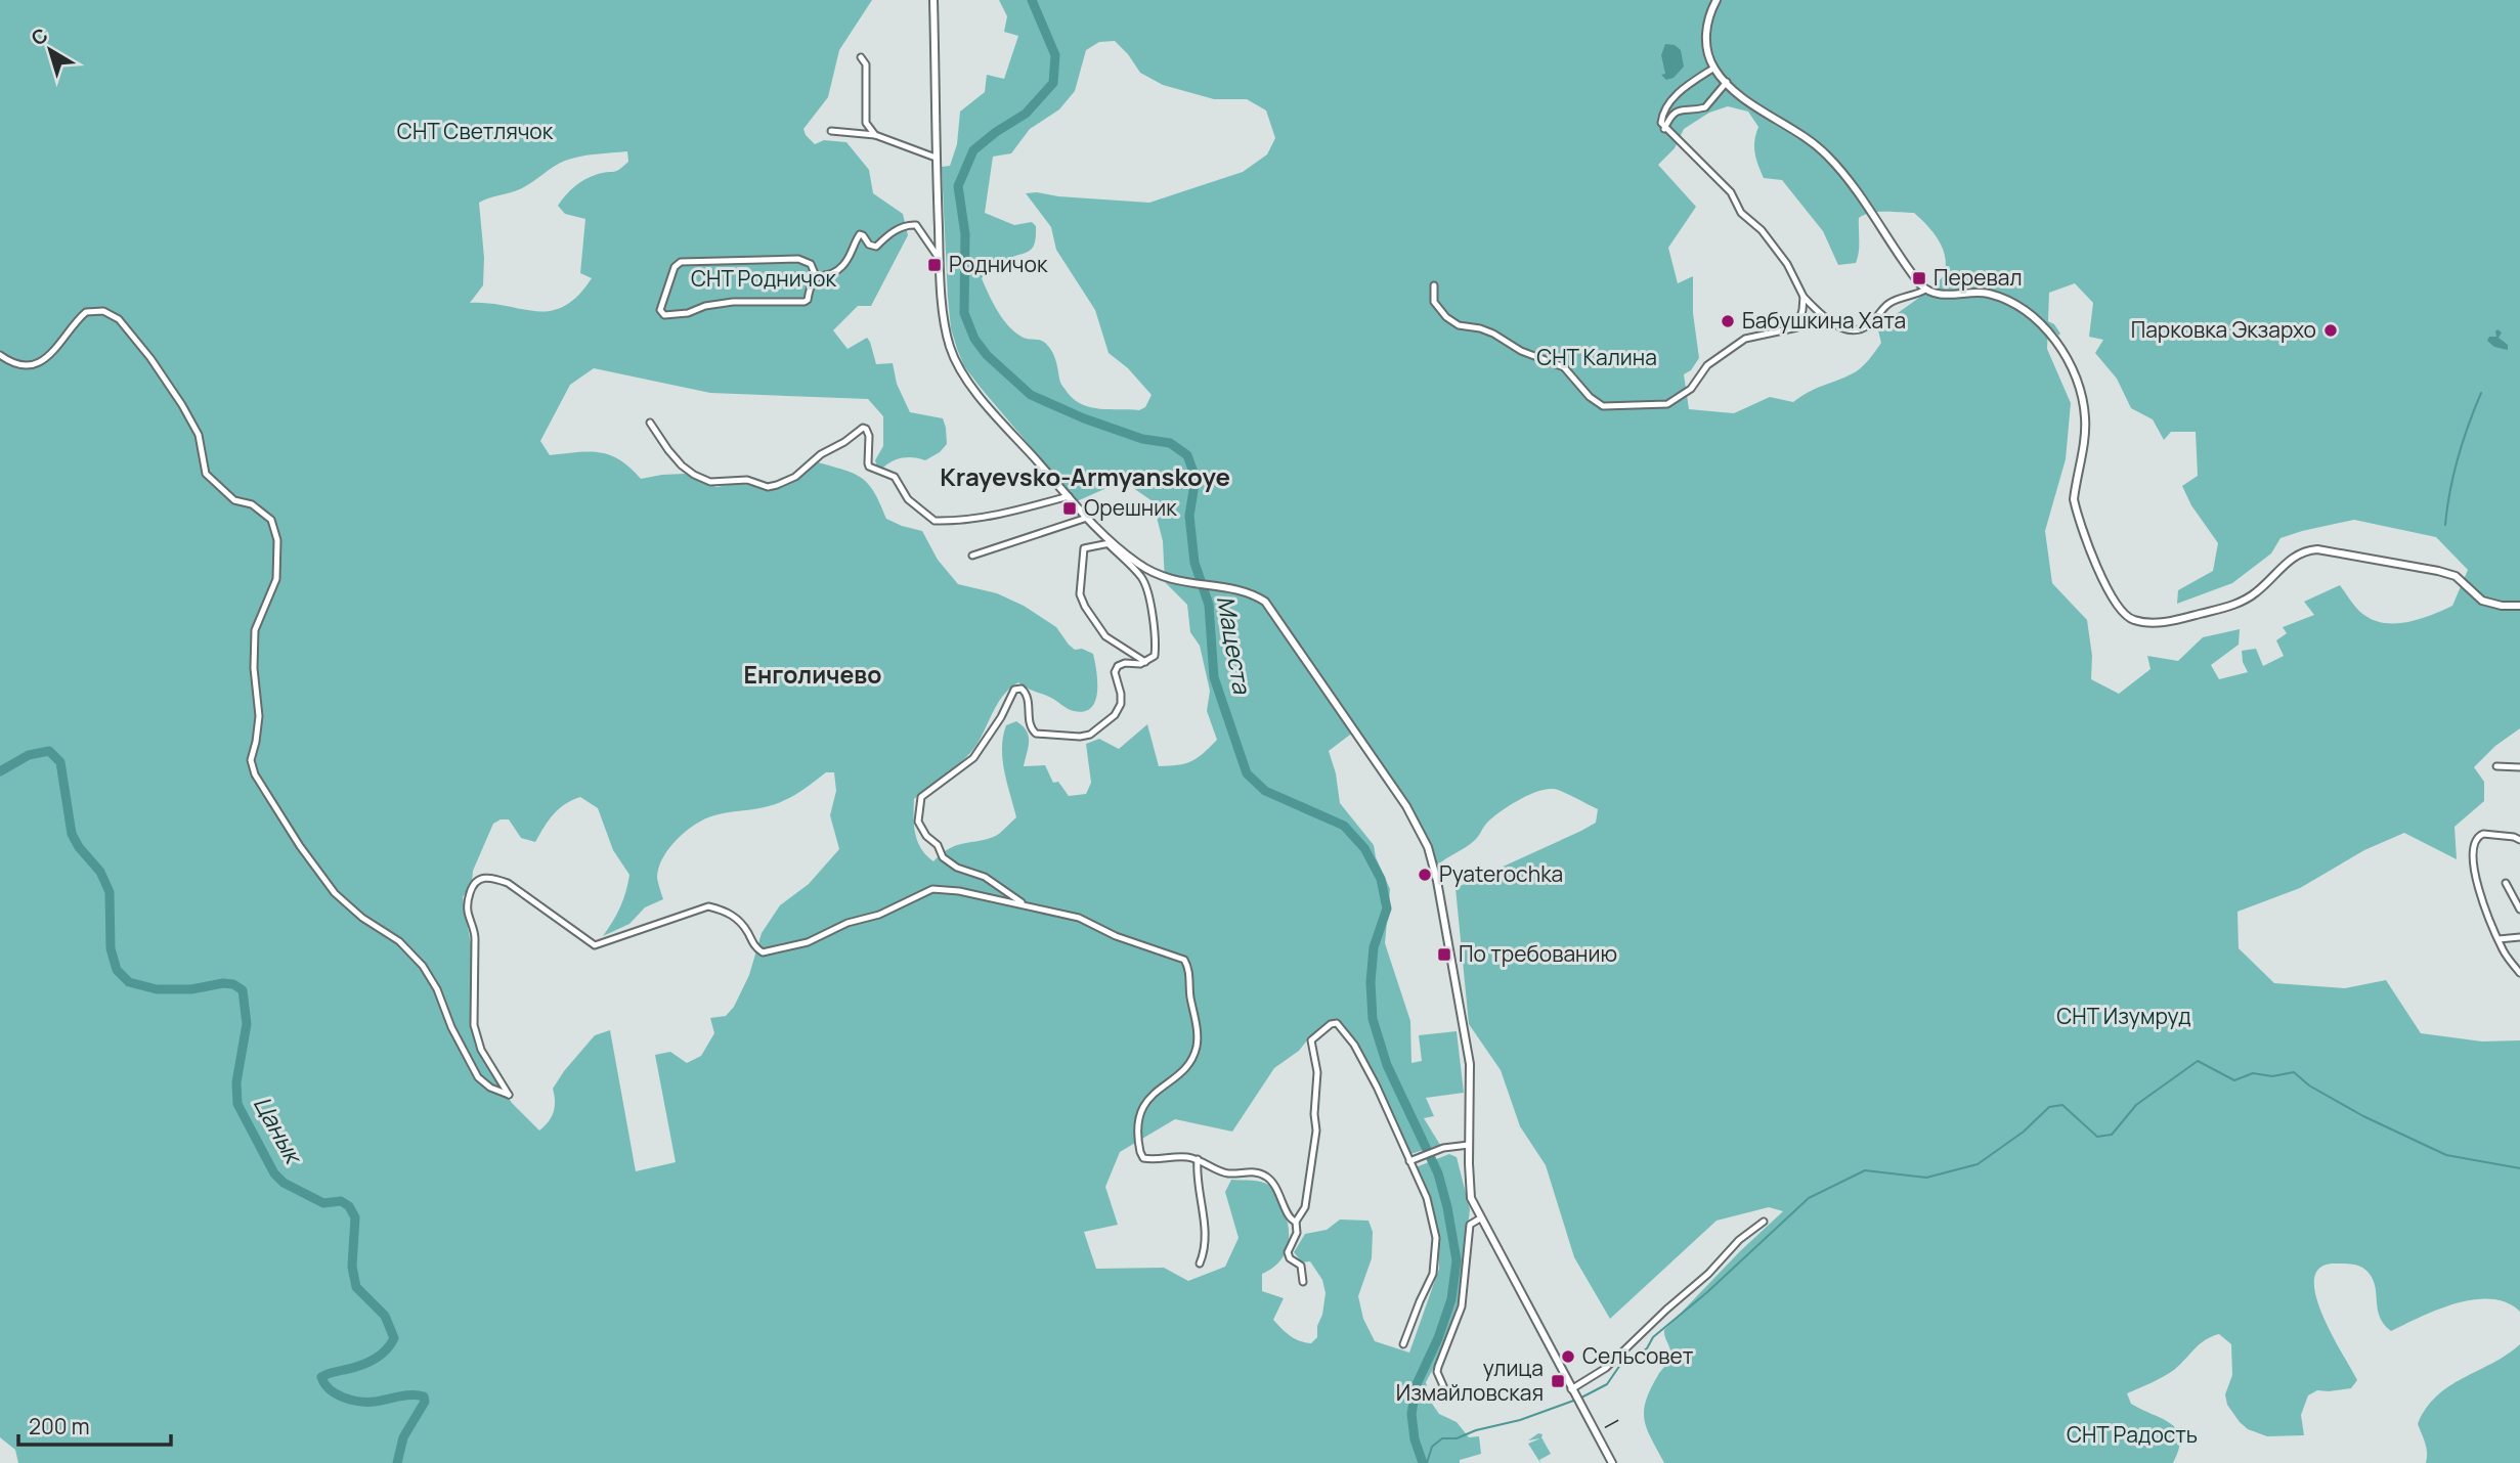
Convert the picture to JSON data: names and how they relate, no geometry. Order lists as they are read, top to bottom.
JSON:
{
  "streets": {
    "street": ["I"]
  },
  "districts": ["Krayevsko-Armyanskoye", "Енголичево"],
  "water": ["Мацеста", "Цанык"],
  "parks": [
    "СНТ Светлячок",
    "СНТ Родничок",
    "СНТ Калина",
    "СНТ Изумруд",
    "СНТ Радость"
  ],
  "places": {
    "transit": [
      "Родничок",
      "Перевал",
      "Орешник",
      "По требованию",
      "улица Измайловская"
    ],
    "other": [
      "Бабушкина Хата",
      "Парковка Экзархо",
      "Pyaterochka",
      "Сельсовет"
    ]
  },
  "scale_bar": "200 m",
  "north": "top left"
}
